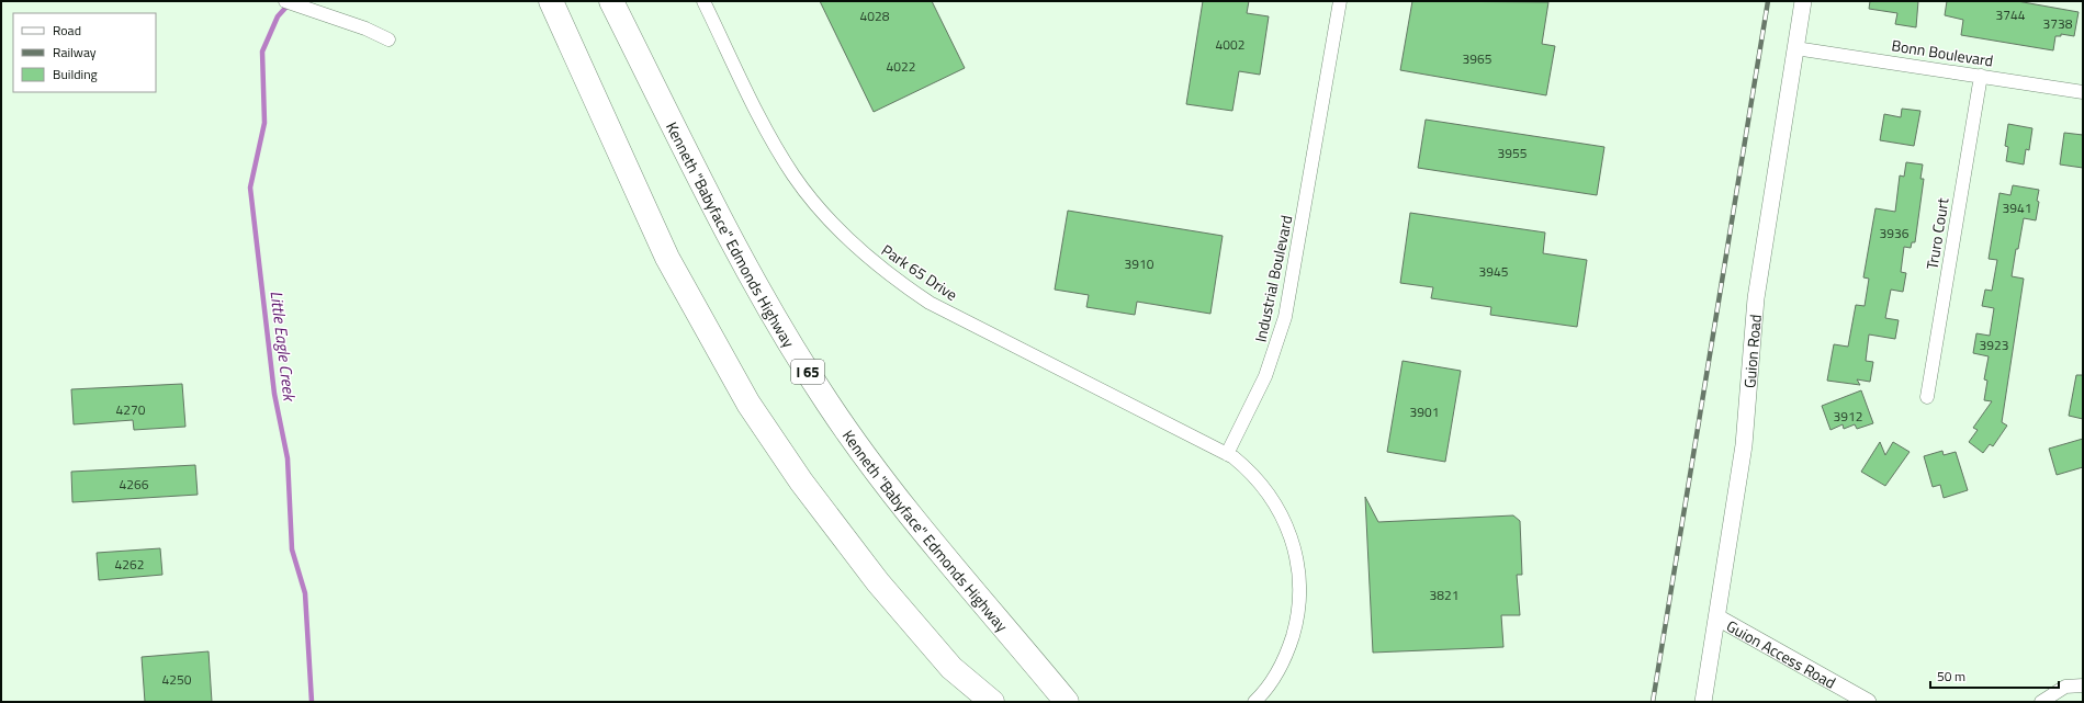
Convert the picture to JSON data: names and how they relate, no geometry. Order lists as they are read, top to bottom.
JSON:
{
  "streets": {
    "highway": ["Kenneth \"Babyface\" Edmonds Highway", "I 65"],
    "street": [
      "Bonn Boulevard",
      "Truro Court",
      "Park 65 Drive",
      "Industrial Boulevard",
      "Guion Road",
      "Guion Access Road"
    ]
  },
  "crossings": [
    ["Bonn Boulevard", "Truro Court"],
    ["Bonn Boulevard", "Guion Road"],
    ["Park 65 Drive", "Industrial Boulevard"],
    ["Guion Road", "Guion Access Road"]
  ],
  "water": ["Little Eagle Creek"],
  "house_numbers": [
    "3744",
    "4028",
    "3738",
    "4002",
    "3965",
    "4022",
    "3955",
    "3941",
    "3936",
    "3910",
    "3945",
    "3923",
    "4270",
    "3901",
    "3912",
    "4266",
    "4262",
    "3821",
    "4250"
  ],
  "legend": ["Road", "Railway", "Building"],
  "scale_bar": "50 m"
}
